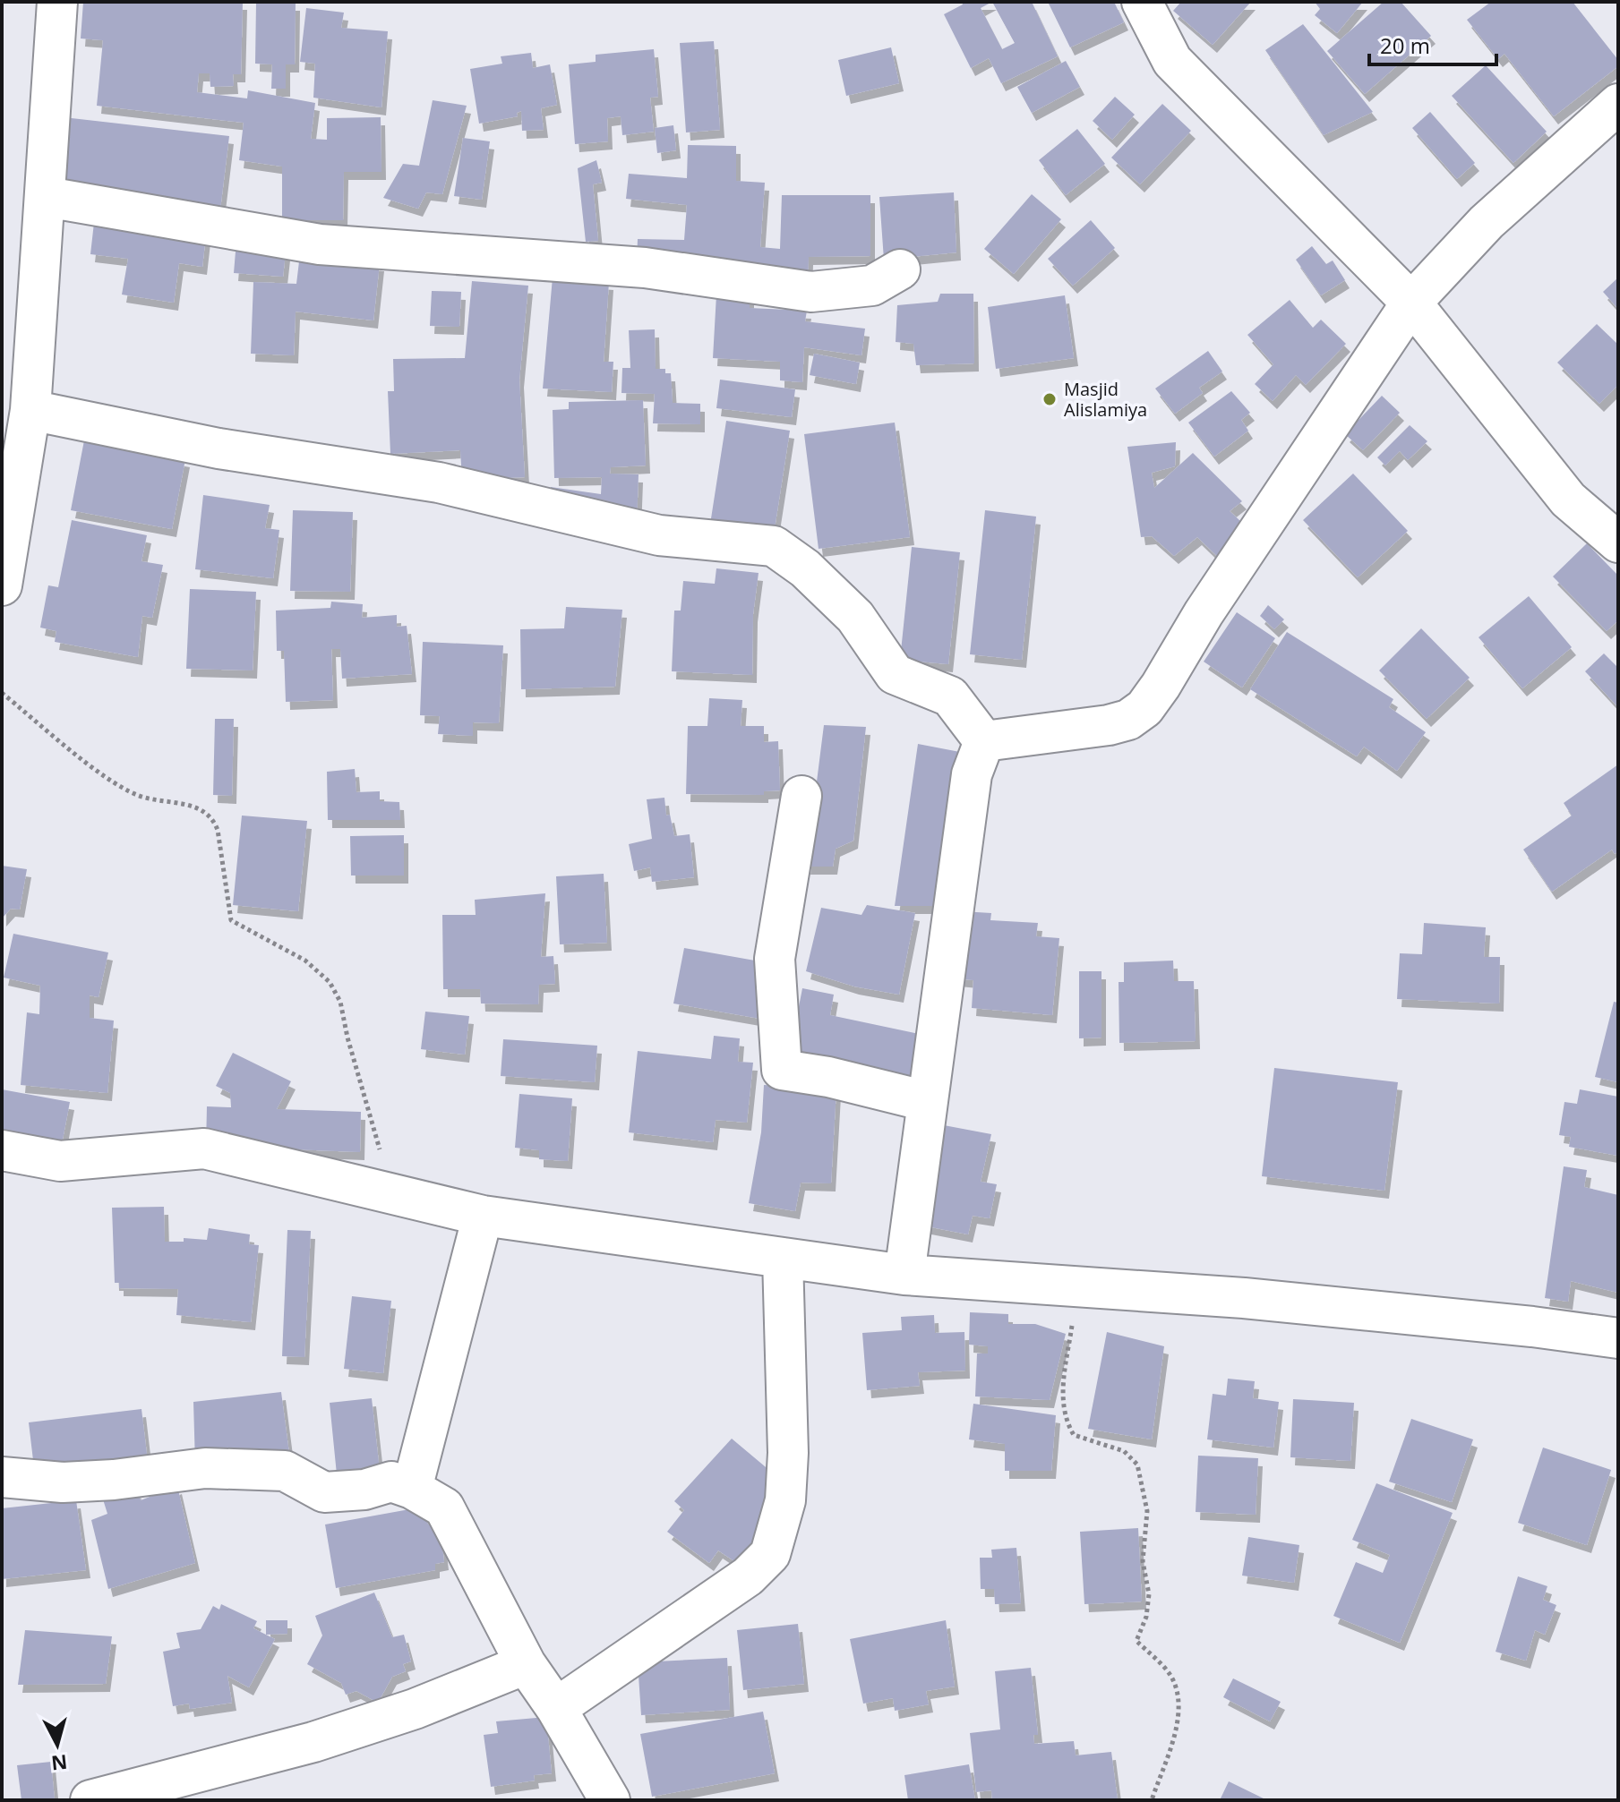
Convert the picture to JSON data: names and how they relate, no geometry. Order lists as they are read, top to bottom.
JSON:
{
  "places": ["Masjid Alislamiya"],
  "scale_bar": "20 m",
  "north": "bottom"
}
